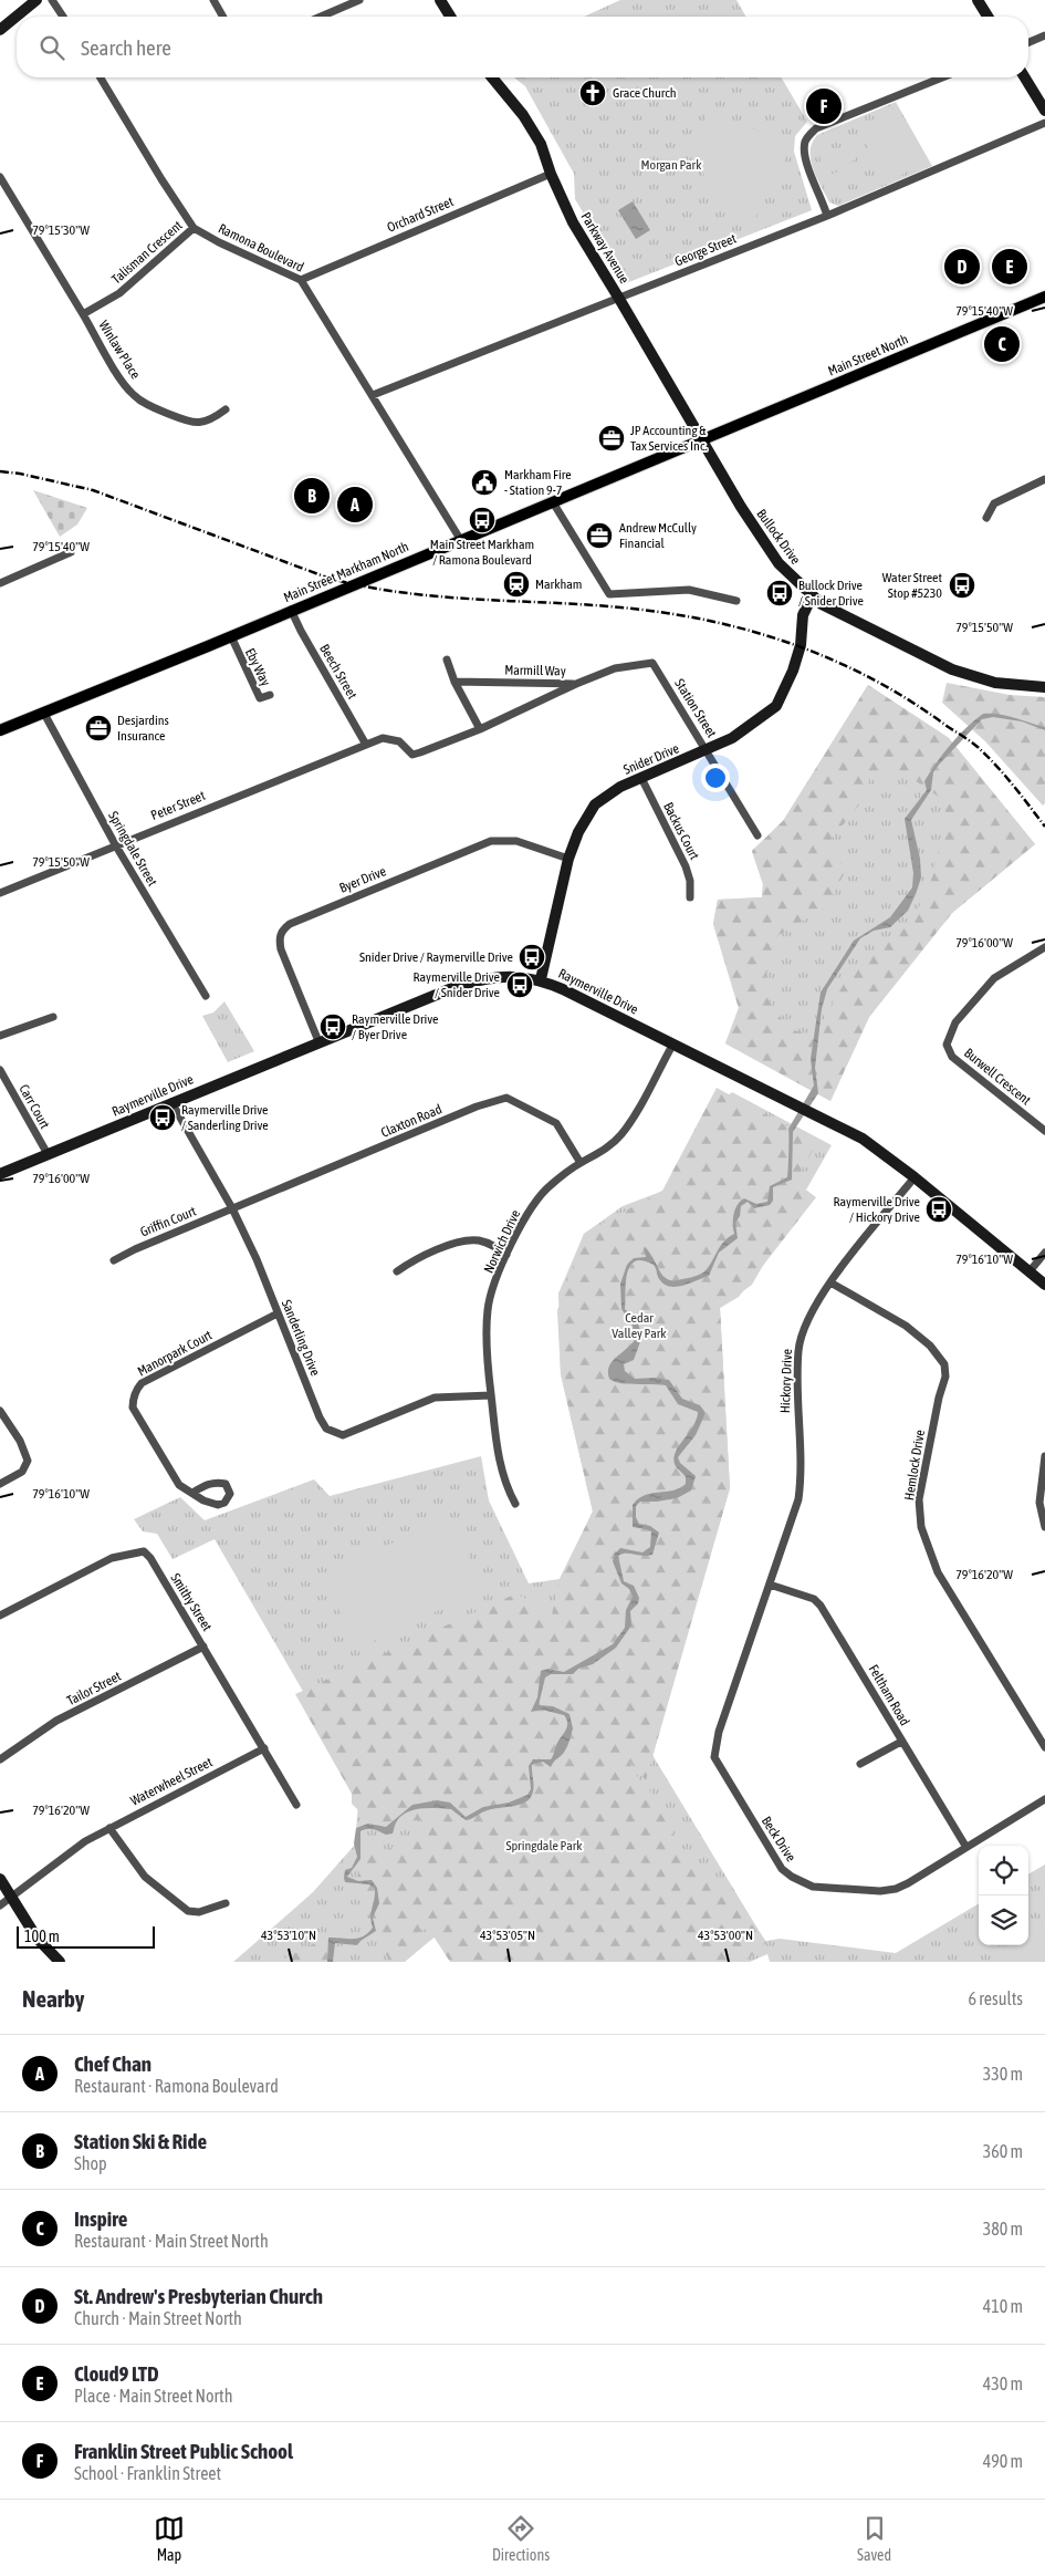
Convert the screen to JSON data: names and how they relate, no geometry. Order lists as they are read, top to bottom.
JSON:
{
  "streets": {
    "main road": ["Main Street North", "Main Street Markham North"],
    "street": [
      "Orchard Street",
      "Ramona Boulevard",
      "Parkway Avenue",
      "George Street",
      "Talisman Crescent",
      "Winlaw Place",
      "Bullock Drive",
      "Eby Way",
      "Marmill Way",
      "Beech Street",
      "Station Street",
      "Snider Drive",
      "Peter Street",
      "Backus Court",
      "Springdale Street",
      "Byer Drive",
      "Raymerville Drive",
      "Burwell Crescent",
      "Carr Court",
      "Claxton Road",
      "Griffin Court",
      "Norwich Drive",
      "Sanderling Drive",
      "Manorpark Court",
      "Hickory Drive",
      "Hemlock Drive",
      "Smithy Street",
      "Tailor Street",
      "Feltham Road",
      "Waterwheel Street",
      "Beck Drive"
    ]
  },
  "crossings": [
    ["Orchard Street", "Ramona Boulevard"],
    ["Orchard Street", "Parkway Avenue"],
    ["Ramona Boulevard", "George Street"],
    ["Ramona Boulevard", "Talisman Crescent"],
    ["Ramona Boulevard", "Main Street Markham North"],
    ["Parkway Avenue", "George Street"],
    ["Parkway Avenue", "Main Street North"],
    ["Parkway Avenue", "Bullock Drive"],
    ["Parkway Avenue", "Main Street Markham North"],
    ["Talisman Crescent", "Winlaw Place"],
    ["Main Street North", "Bullock Drive"],
    ["Main Street North", "Main Street Markham North"],
    ["Bullock Drive", "Main Street Markham North"],
    ["Bullock Drive", "Snider Drive"],
    ["Main Street Markham North", "Eby Way"],
    ["Main Street Markham North", "Beech Street"],
    ["Main Street Markham North", "Springdale Street"],
    ["Marmill Way", "Beech Street"],
    ["Marmill Way", "Station Street"],
    ["Marmill Way", "Peter Street"],
    ["Beech Street", "Peter Street"],
    ["Station Street", "Snider Drive"],
    ["Snider Drive", "Backus Court"],
    ["Snider Drive", "Byer Drive"],
    ["Snider Drive", "Raymerville Drive"],
    ["Peter Street", "Springdale Street"],
    ["Byer Drive", "Raymerville Drive"],
    ["Raymerville Drive", "Carr Court"],
    ["Raymerville Drive", "Norwich Drive"],
    ["Raymerville Drive", "Sanderling Drive"],
    ["Raymerville Drive", "Hickory Drive"],
    ["Claxton Road", "Griffin Court"],
    ["Claxton Road", "Norwich Drive"],
    ["Claxton Road", "Sanderling Drive"],
    ["Griffin Court", "Sanderling Drive"],
    ["Norwich Drive", "Sanderling Drive"],
    ["Sanderling Drive", "Manorpark Court"],
    ["Hickory Drive", "Hemlock Drive"],
    ["Hickory Drive", "Feltham Road"],
    ["Hickory Drive", "Beck Drive"],
    ["Smithy Street", "Tailor Street"],
    ["Smithy Street", "Waterwheel Street"],
    ["Feltham Road", "Beck Drive"]
  ],
  "parks": ["Morgan Park", "Cedar Valley Park", "Springdale Park"],
  "places": {
    "church": ["Grace Church"],
    "office": ["JP Accounting & Tax Services Inc.", "Andrew McCully Financial", "Desjardins Insurance"],
    "public building": ["Markham Fire - Station 9-7"],
    "bus stop": [
      "Main Street Markham / Ramona Boulevard",
      "Water Street Stop #5230",
      "Bullock Drive / Snider Drive",
      "Snider Drive / Raymerville Drive",
      "Raymerville Drive / Snider Drive",
      "Raymerville Drive / Byer Drive",
      "Raymerville Drive / Sanderling Drive",
      "Raymerville Drive / Hickory Drive"
    ],
    "station": ["Markham"]
  },
  "scale_bar": "100 m",
  "page": {
    "search": "Search here",
    "pins": [
      "F",
      "D",
      "E",
      "C",
      "B",
      "A"
    ],
    "scale": "100 m",
    "heading": ["Nearby", "6 results"],
    "list": [
      {
        "mark": "A",
        "name": "Chef Chan",
        "note": "Restaurant · Ramona Boulevard",
        "value": "330 m"
      },
      {
        "mark": "B",
        "name": "Station Ski & Ride",
        "note": "Shop",
        "value": "360 m"
      },
      {
        "mark": "C",
        "name": "Inspire",
        "note": "Restaurant · Main Street North",
        "value": "380 m"
      },
      {
        "mark": "D",
        "name": "St. Andrew's Presbyterian Church",
        "note": "Church · Main Street North",
        "value": "410 m"
      },
      {
        "mark": "E",
        "name": "Cloud9 LTD",
        "note": "Place · Main Street North",
        "value": "430 m"
      },
      {
        "mark": "F",
        "name": "Franklin Street Public School",
        "note": "School · Franklin Street",
        "value": "490 m"
      }
    ],
    "nav": ["Map", "Directions", "Saved"]
  },
  "coordinates": [
    "79°15'30\"W",
    "79°15'40\"W",
    "79°15'50\"W",
    "79°16'00\"W",
    "79°16'10\"W",
    "79°16'20\"W",
    "43°53'10\"N",
    "43°53'05\"N",
    "43°53'00\"N"
  ]
}
